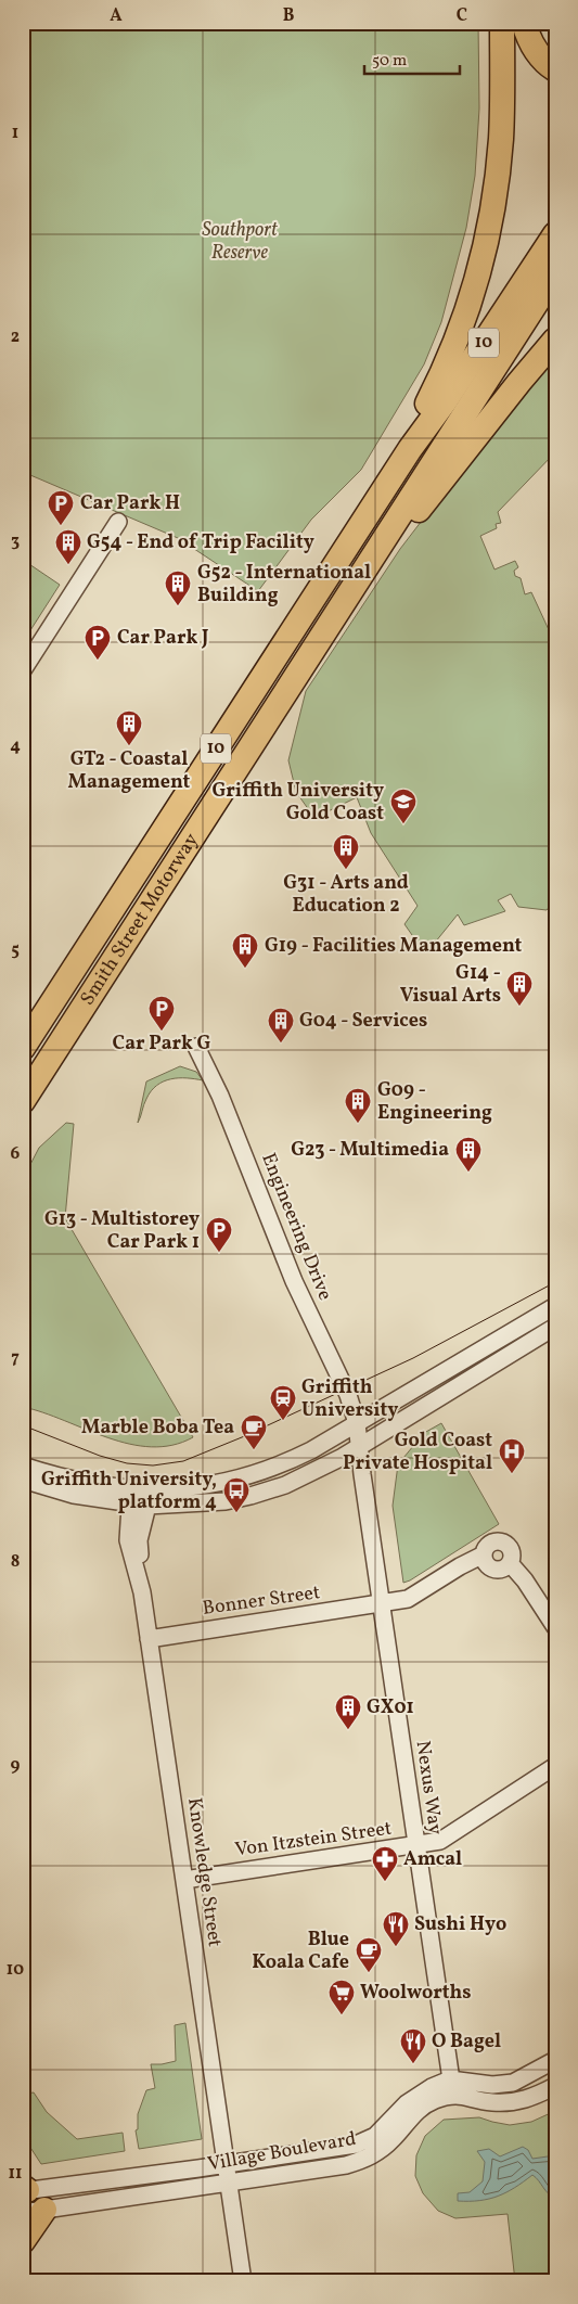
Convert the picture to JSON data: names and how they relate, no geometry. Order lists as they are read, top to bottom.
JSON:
{
  "streets": {
    "highway": ["10", "Smith Street Motorway"],
    "street": [
      "Engineering Drive",
      "Bonner Street",
      "Nexus Way",
      "Von Itzstein Street",
      "Knowledge Street",
      "Village Boulevard"
    ]
  },
  "crossings": [
    ["Engineering Drive", "Nexus Way"],
    ["Bonner Street", "Nexus Way"],
    ["Bonner Street", "Knowledge Street"],
    ["Nexus Way", "Von Itzstein Street"],
    ["Nexus Way", "Village Boulevard"],
    ["Von Itzstein Street", "Knowledge Street"],
    ["Knowledge Street", "Village Boulevard"]
  ],
  "parks": ["Southport Reserve"],
  "places": {
    "parking": [
      "Car Park H",
      "Car Park J",
      "Car Park G",
      "G13 - Multistorey Car Park 1"
    ],
    "building": [
      "G54 - End of Trip Facility",
      "G52 - International Building",
      "GT2 - Coastal Management",
      "G31 - Arts and Education 2",
      "G19 - Facilities Management",
      "G14 - Visual Arts",
      "G04 - Services",
      "G09 - Engineering",
      "G23 - Multimedia",
      "GX01"
    ],
    "school or university": ["Griffith University Gold Coast"],
    "station": ["Griffith University"],
    "cafe": ["Marble Boba Tea", "Blue Koala Cafe"],
    "hospital": ["Gold Coast Private Hospital"],
    "bus stop": ["Griffith University, platform 4"],
    "pharmacy": ["Amcal"],
    "restaurant": ["Sushi Hyo", "O Bagel"],
    "supermarket": ["Woolworths"]
  },
  "scale_bar": "50 m",
  "grid": {
    "columns": ["A", "B", "C"],
    "rows": [
      "1",
      "2",
      "3",
      "4",
      "5",
      "6",
      "7",
      "8",
      "9",
      "10",
      "11"
    ]
  }
}
